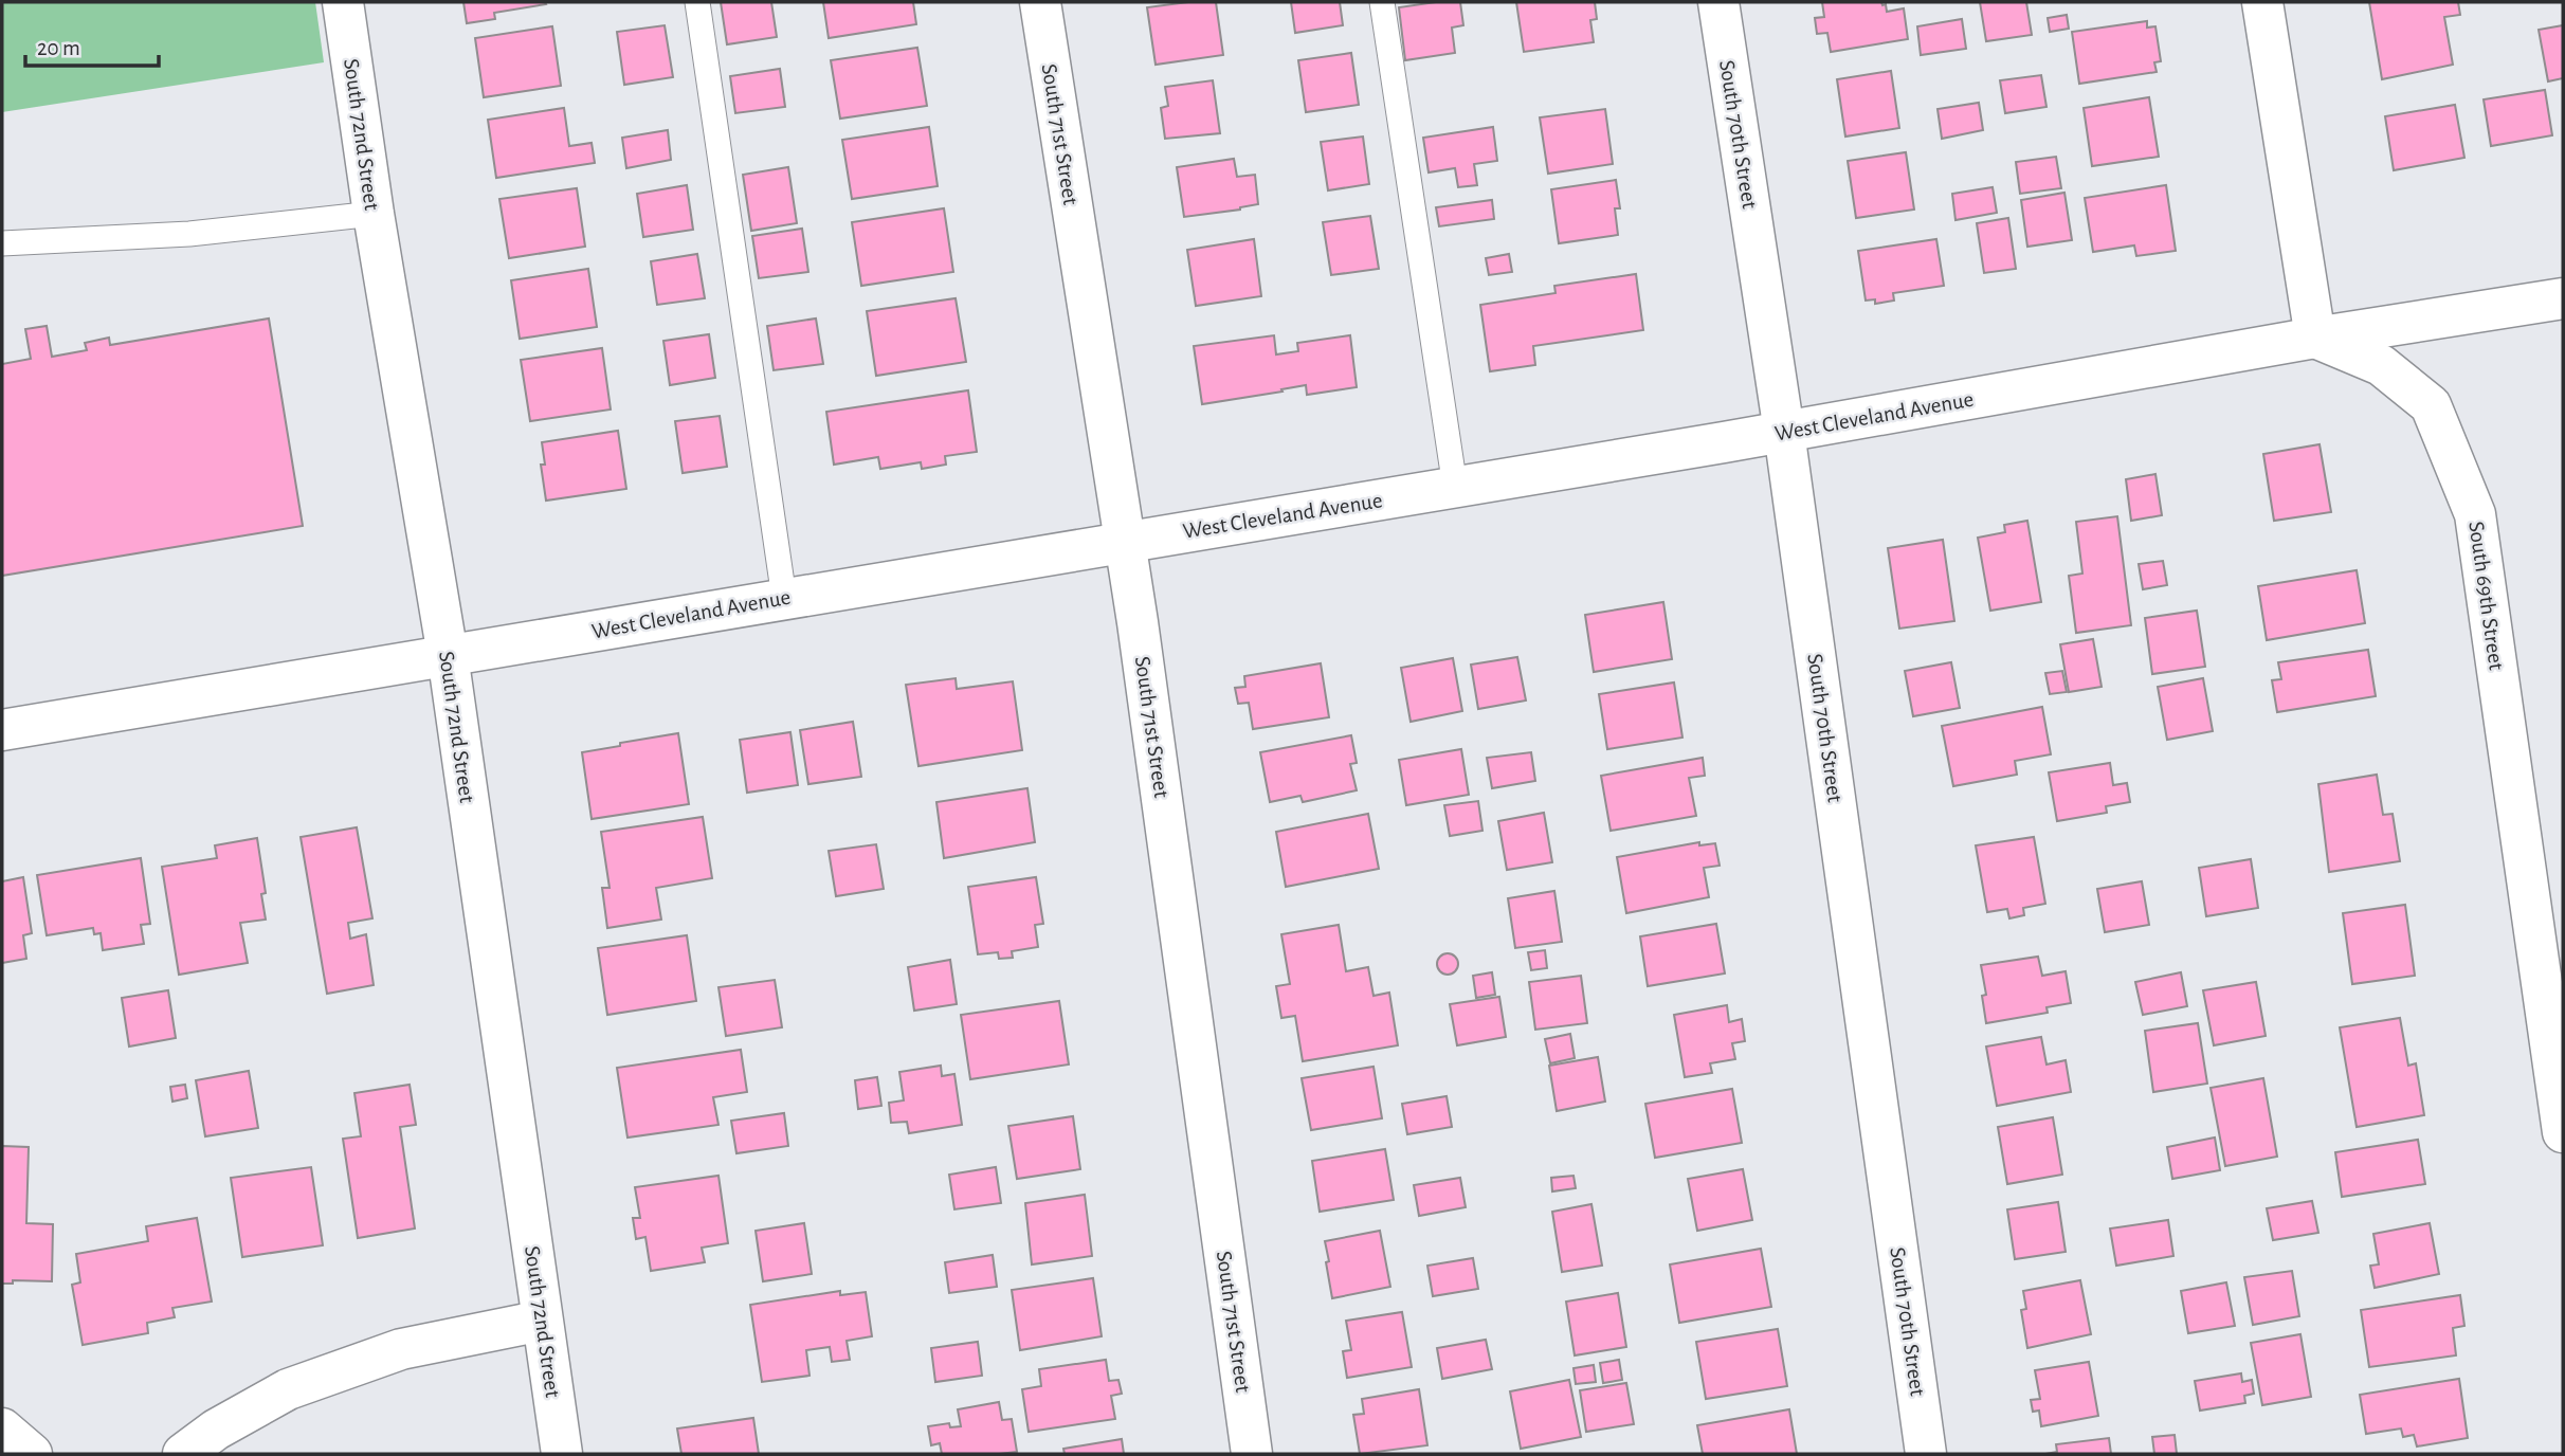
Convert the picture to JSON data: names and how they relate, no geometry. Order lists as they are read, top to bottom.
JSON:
{
  "streets": {
    "street": [
      "South 72nd Street",
      "South 71st Street",
      "South 70th Street",
      "West Cleveland Avenue",
      "South 69th Street"
    ]
  },
  "crossings": [
    ["South 72nd Street", "West Cleveland Avenue"],
    ["South 71st Street", "West Cleveland Avenue"],
    ["South 70th Street", "West Cleveland Avenue"],
    ["West Cleveland Avenue", "South 69th Street"]
  ],
  "scale_bar": "20 m"
}
